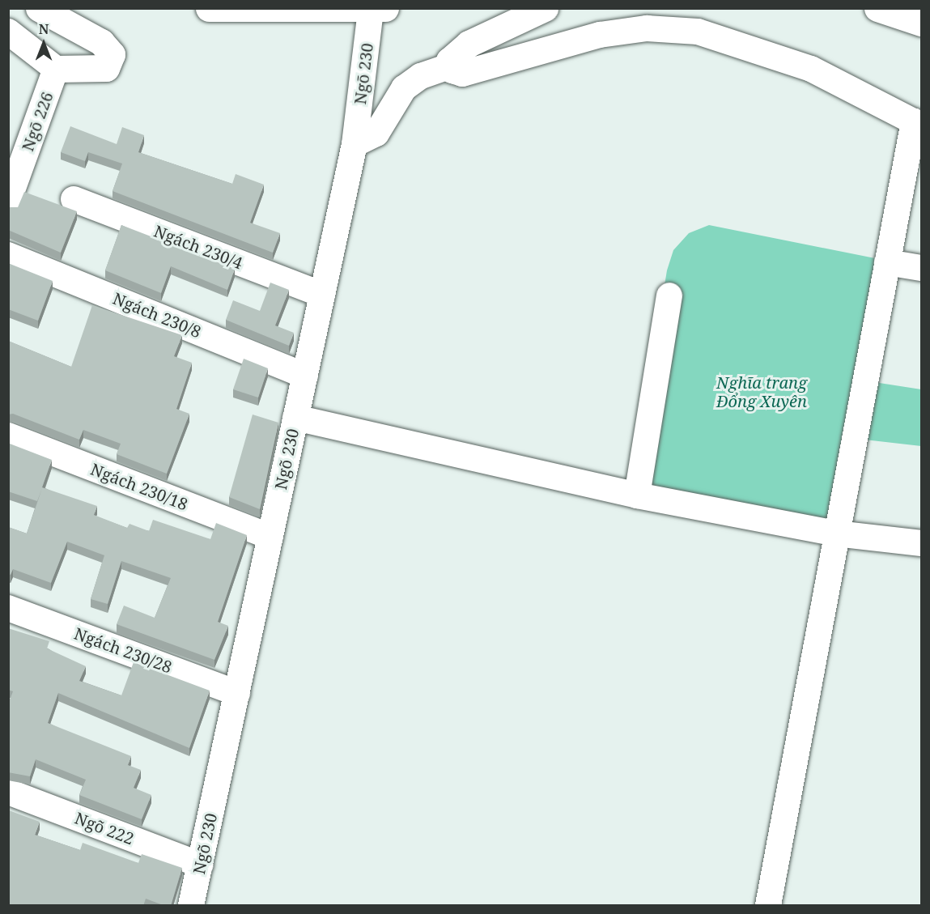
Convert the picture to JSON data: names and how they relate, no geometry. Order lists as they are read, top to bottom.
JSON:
{
  "streets": {
    "street": [
      "Ngõ 230",
      "Ngõ 226",
      "Ngách 230/4",
      "Ngách 230/8",
      "Ngách 230/18",
      "Ngách 230/28",
      "Ngõ 222"
    ]
  },
  "crossings": [
    ["Ngõ 230", "Ngách 230/4"],
    ["Ngõ 230", "Ngách 230/8"],
    ["Ngõ 230", "Ngách 230/18"],
    ["Ngõ 230", "Ngách 230/28"],
    ["Ngõ 230", "Ngõ 222"]
  ],
  "parks": ["Nghĩa trang Đổng Xuyên"],
  "north": "top"
}
